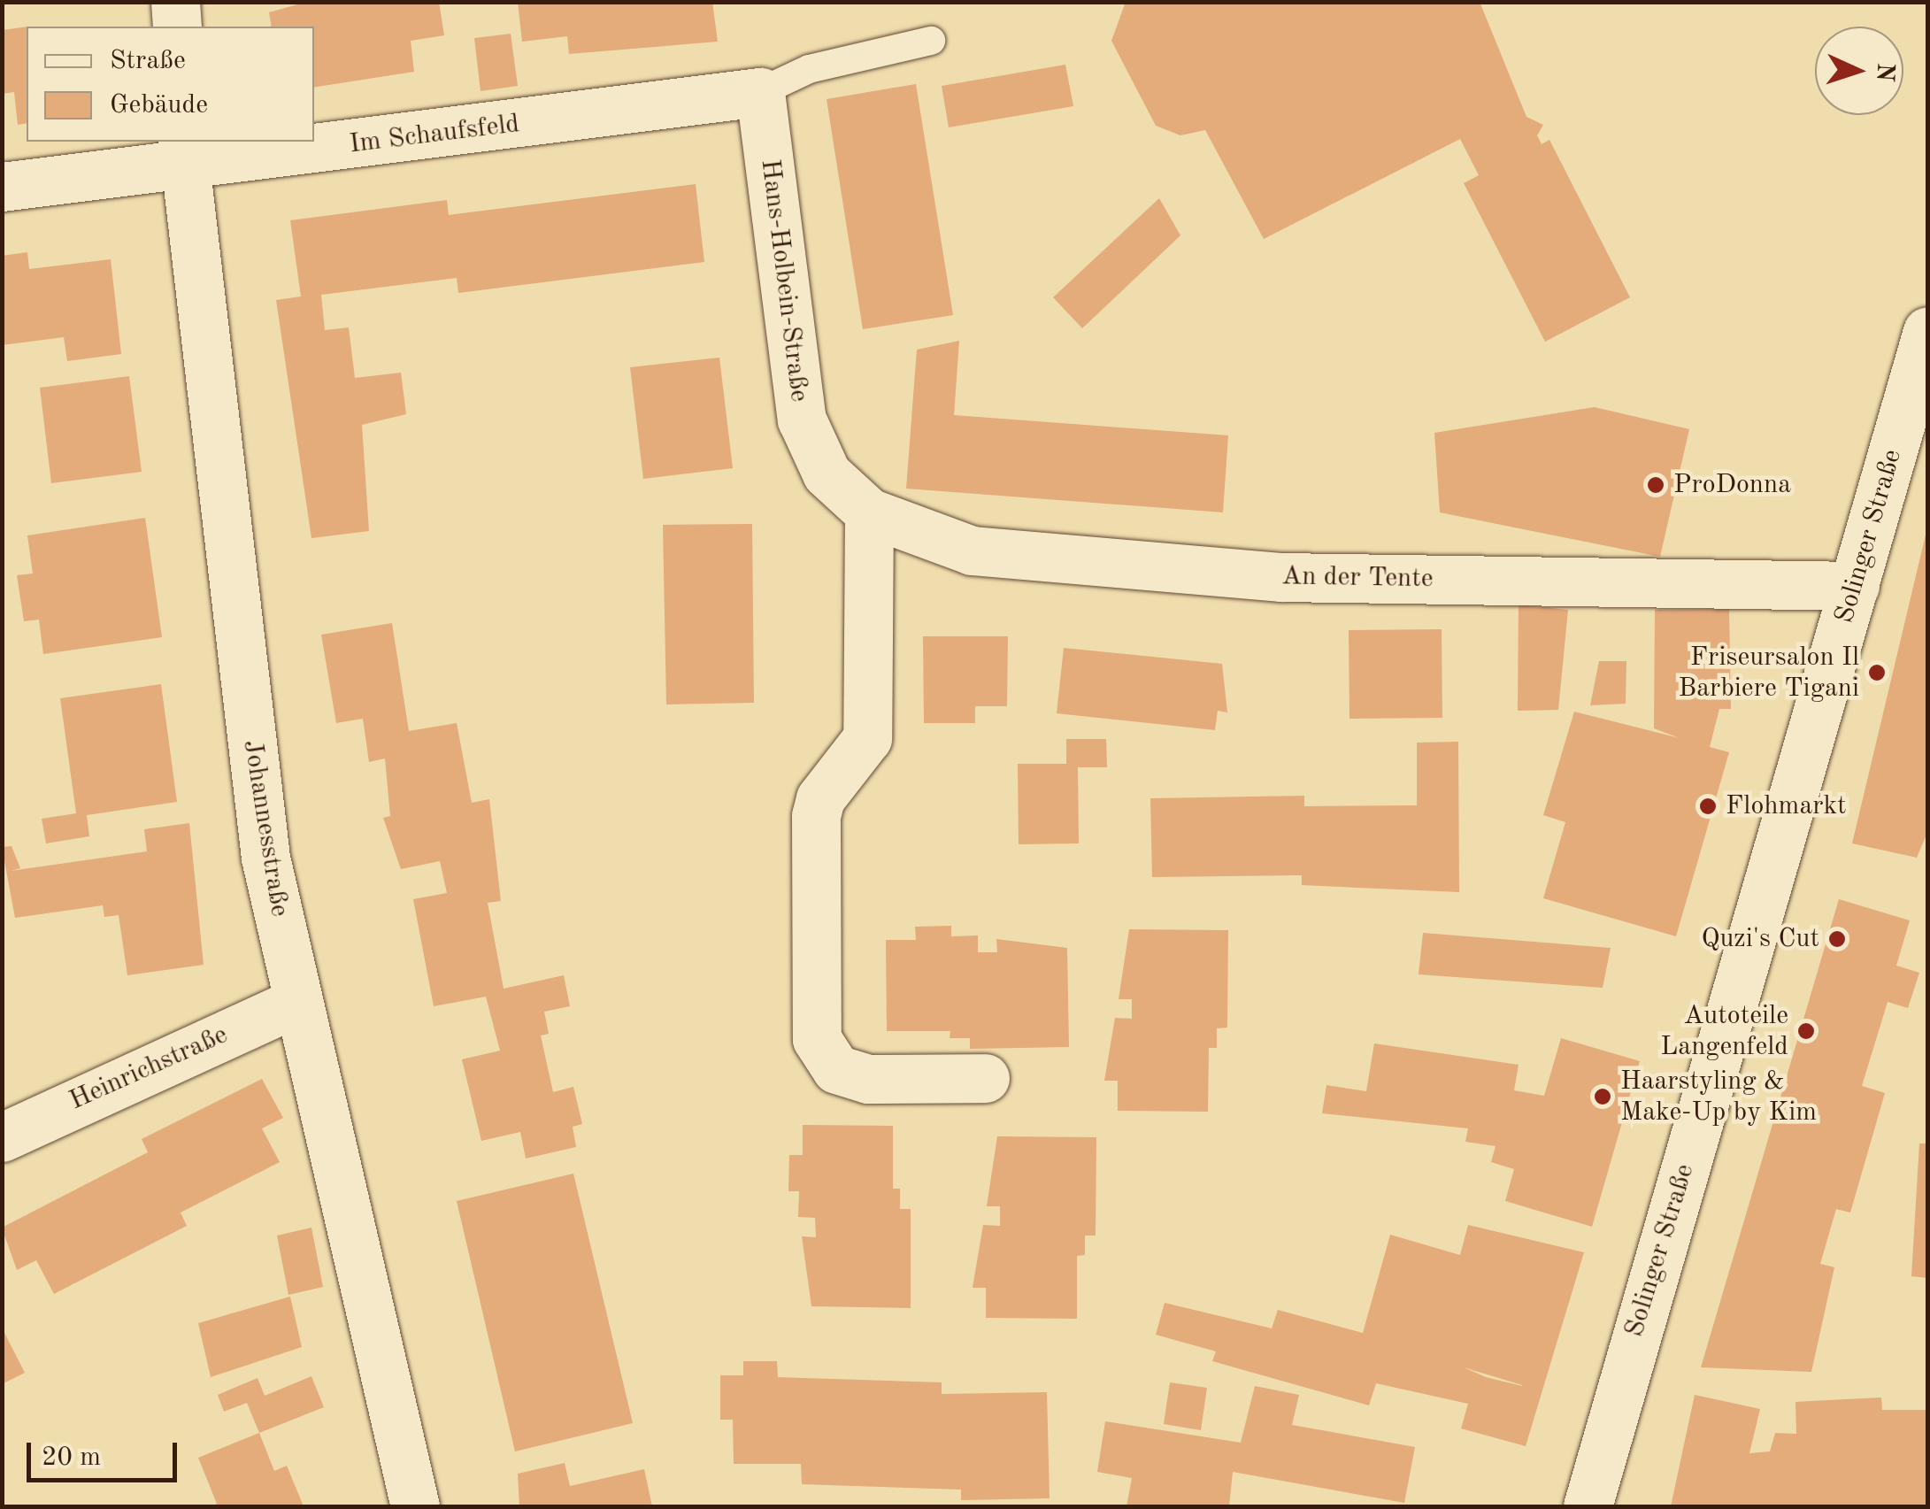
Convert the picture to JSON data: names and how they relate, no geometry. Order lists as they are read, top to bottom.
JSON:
{
  "streets": {
    "street": [
      "Im Schaufsfeld",
      "Hans-Holbein-Straße",
      "Solinger Straße",
      "An der Tente",
      "Johannesstraße",
      "Heinrichstraße"
    ]
  },
  "crossings": [
    ["Im Schaufsfeld", "Hans-Holbein-Straße"],
    ["Im Schaufsfeld", "Johannesstraße"],
    ["Hans-Holbein-Straße", "An der Tente"],
    ["Solinger Straße", "An der Tente"],
    ["Johannesstraße", "Heinrichstraße"]
  ],
  "places": [
    "ProDonna",
    "Friseursalon Il Barbiere Tigani",
    "Flohmarkt",
    "Quzi's Cut",
    "Autoteile Langenfeld",
    "Haarstyling & Make-Up by Kim"
  ],
  "legend": ["Straße", "Gebäude"],
  "scale_bar": "20 m",
  "north": "right"
}
